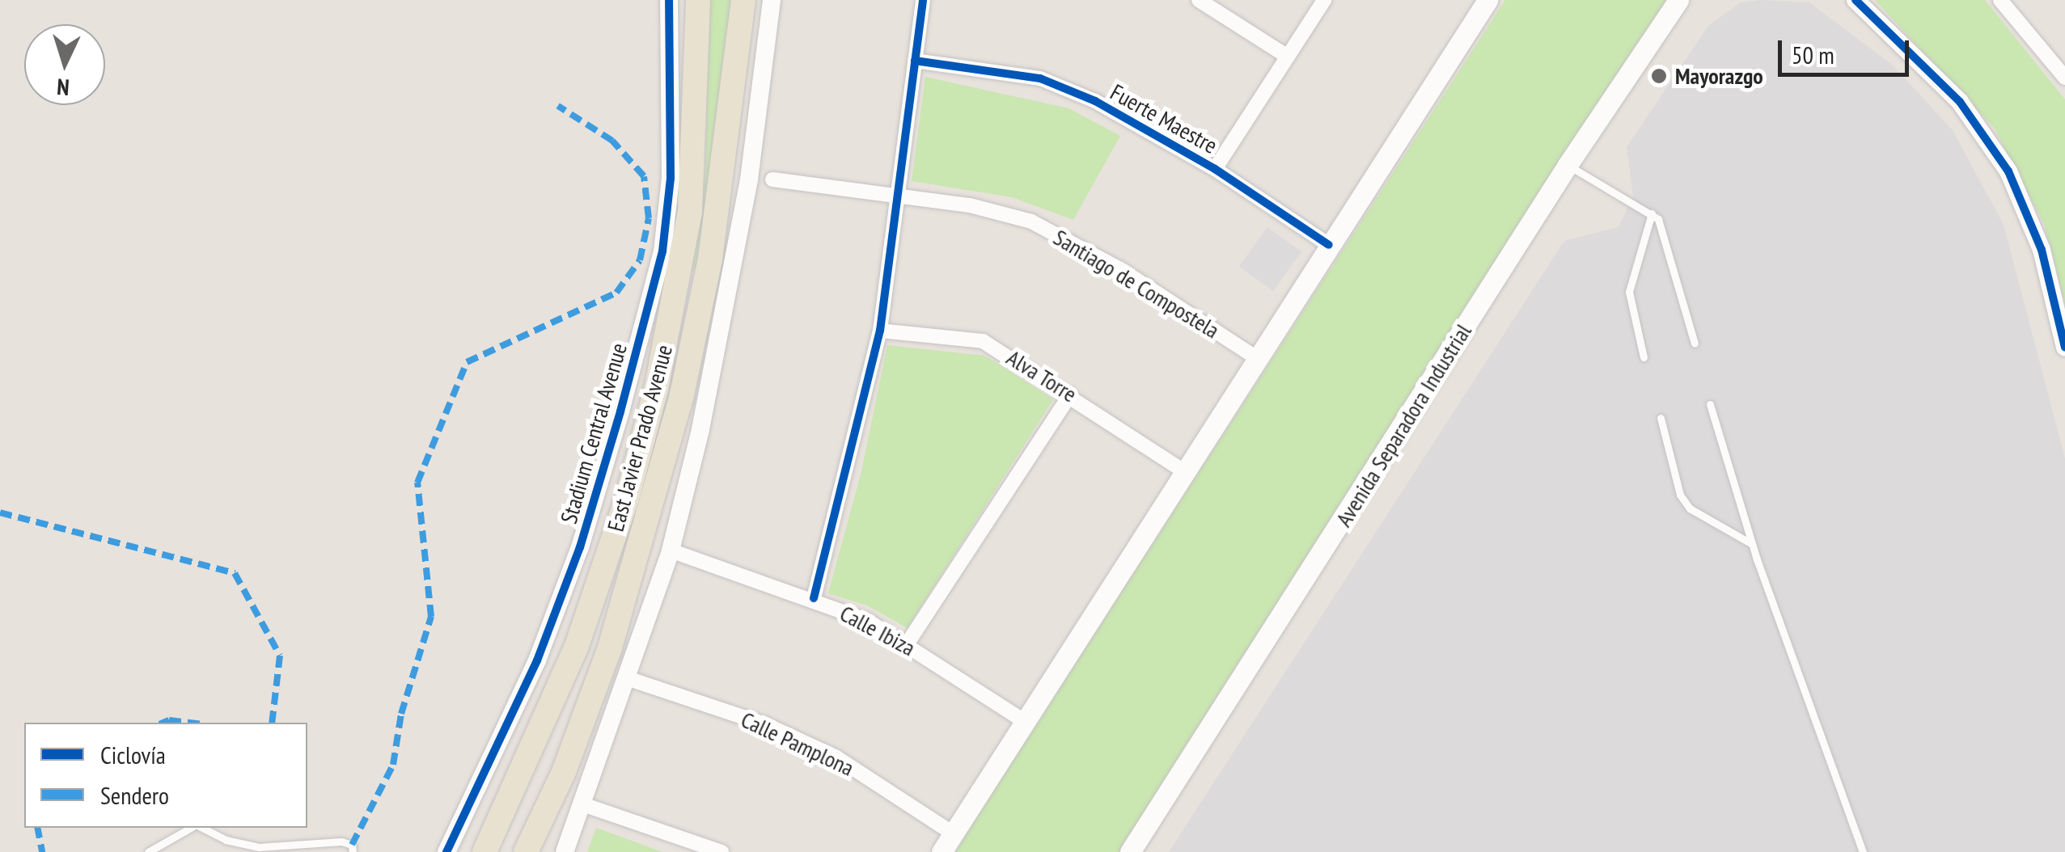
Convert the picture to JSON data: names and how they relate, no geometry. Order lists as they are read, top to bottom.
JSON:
{
  "streets": {
    "main road": ["Avenida Separadora Industrial", "East Javier Prado Avenue"],
    "street": [
      "Fuerte Maestre",
      "Santiago de Compostela",
      "Alva Torre",
      "Stadium Central Avenue",
      "Calle Ibiza",
      "Calle Pamplona"
    ]
  },
  "places": ["Mayorazgo"],
  "legend": ["Ciclovía", "Sendero"],
  "scale_bar": "50 m",
  "north": "bottom"
}
